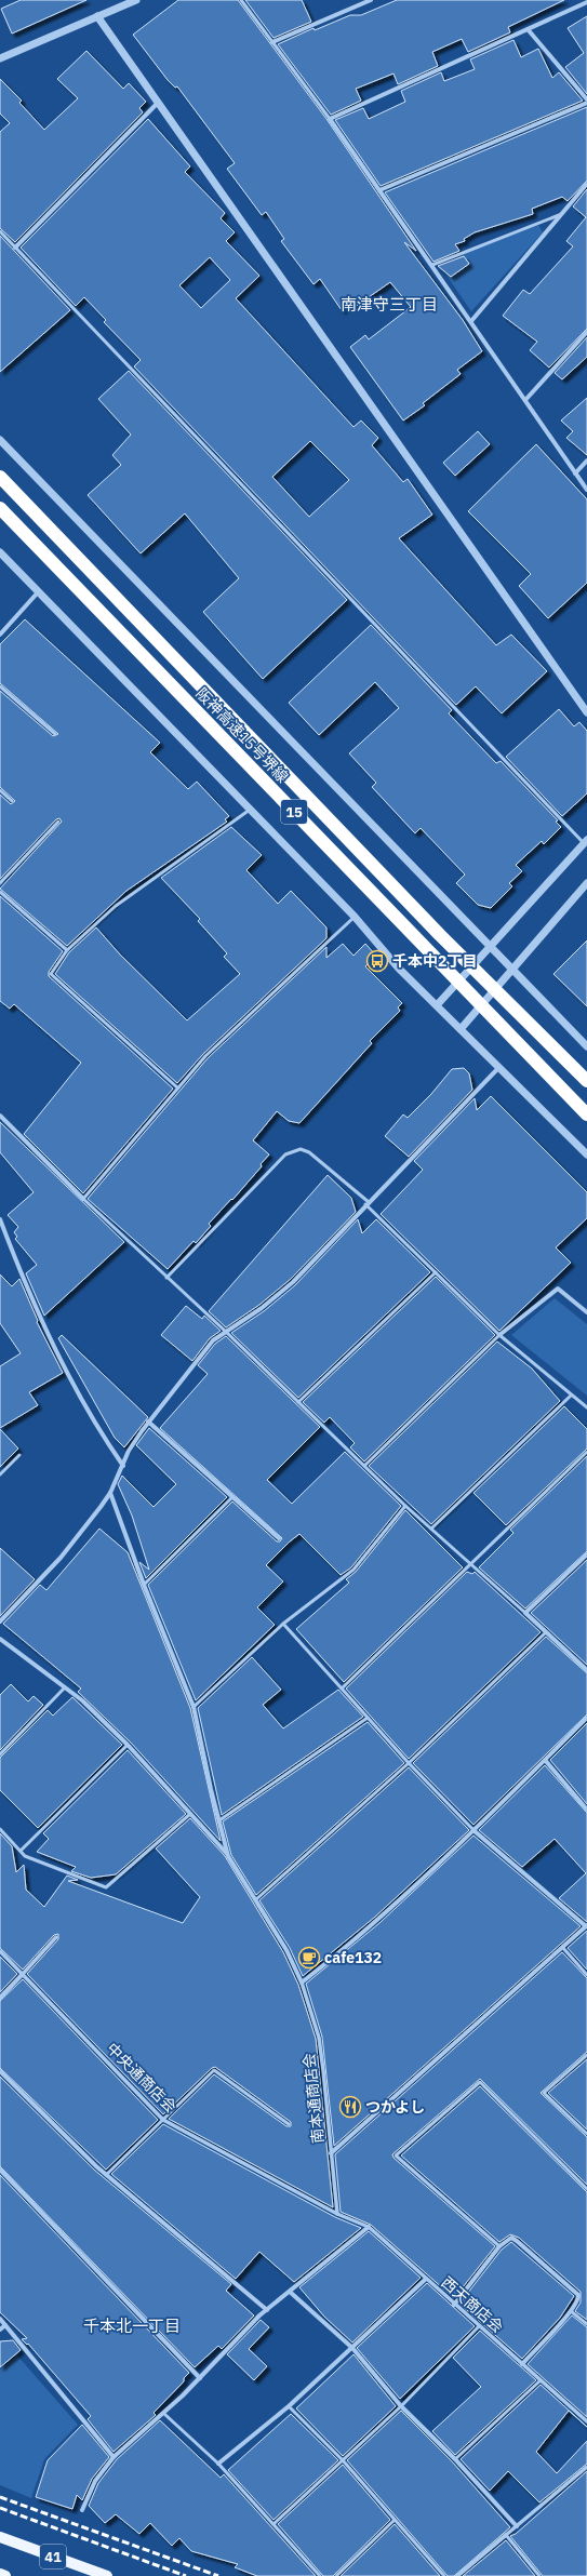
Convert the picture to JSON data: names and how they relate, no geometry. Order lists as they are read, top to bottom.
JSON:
{
  "streets": {
    "highway": ["阪神高速15号堺線", "15"],
    "main road": ["41"],
    "street": ["中央通商店会", "南本通商店会", "西天商店会"]
  },
  "crossings": [
    ["中央通商店会", "南本通商店会"],
    ["中央通商店会", "西天商店会"],
    ["南本通商店会", "西天商店会"]
  ],
  "districts": ["南津守三丁目", "千本北一丁目"],
  "places": {
    "bus stop": ["千本中2丁目"],
    "cafe": ["cafe132"],
    "restaurant": ["つかよし"]
  }
}
